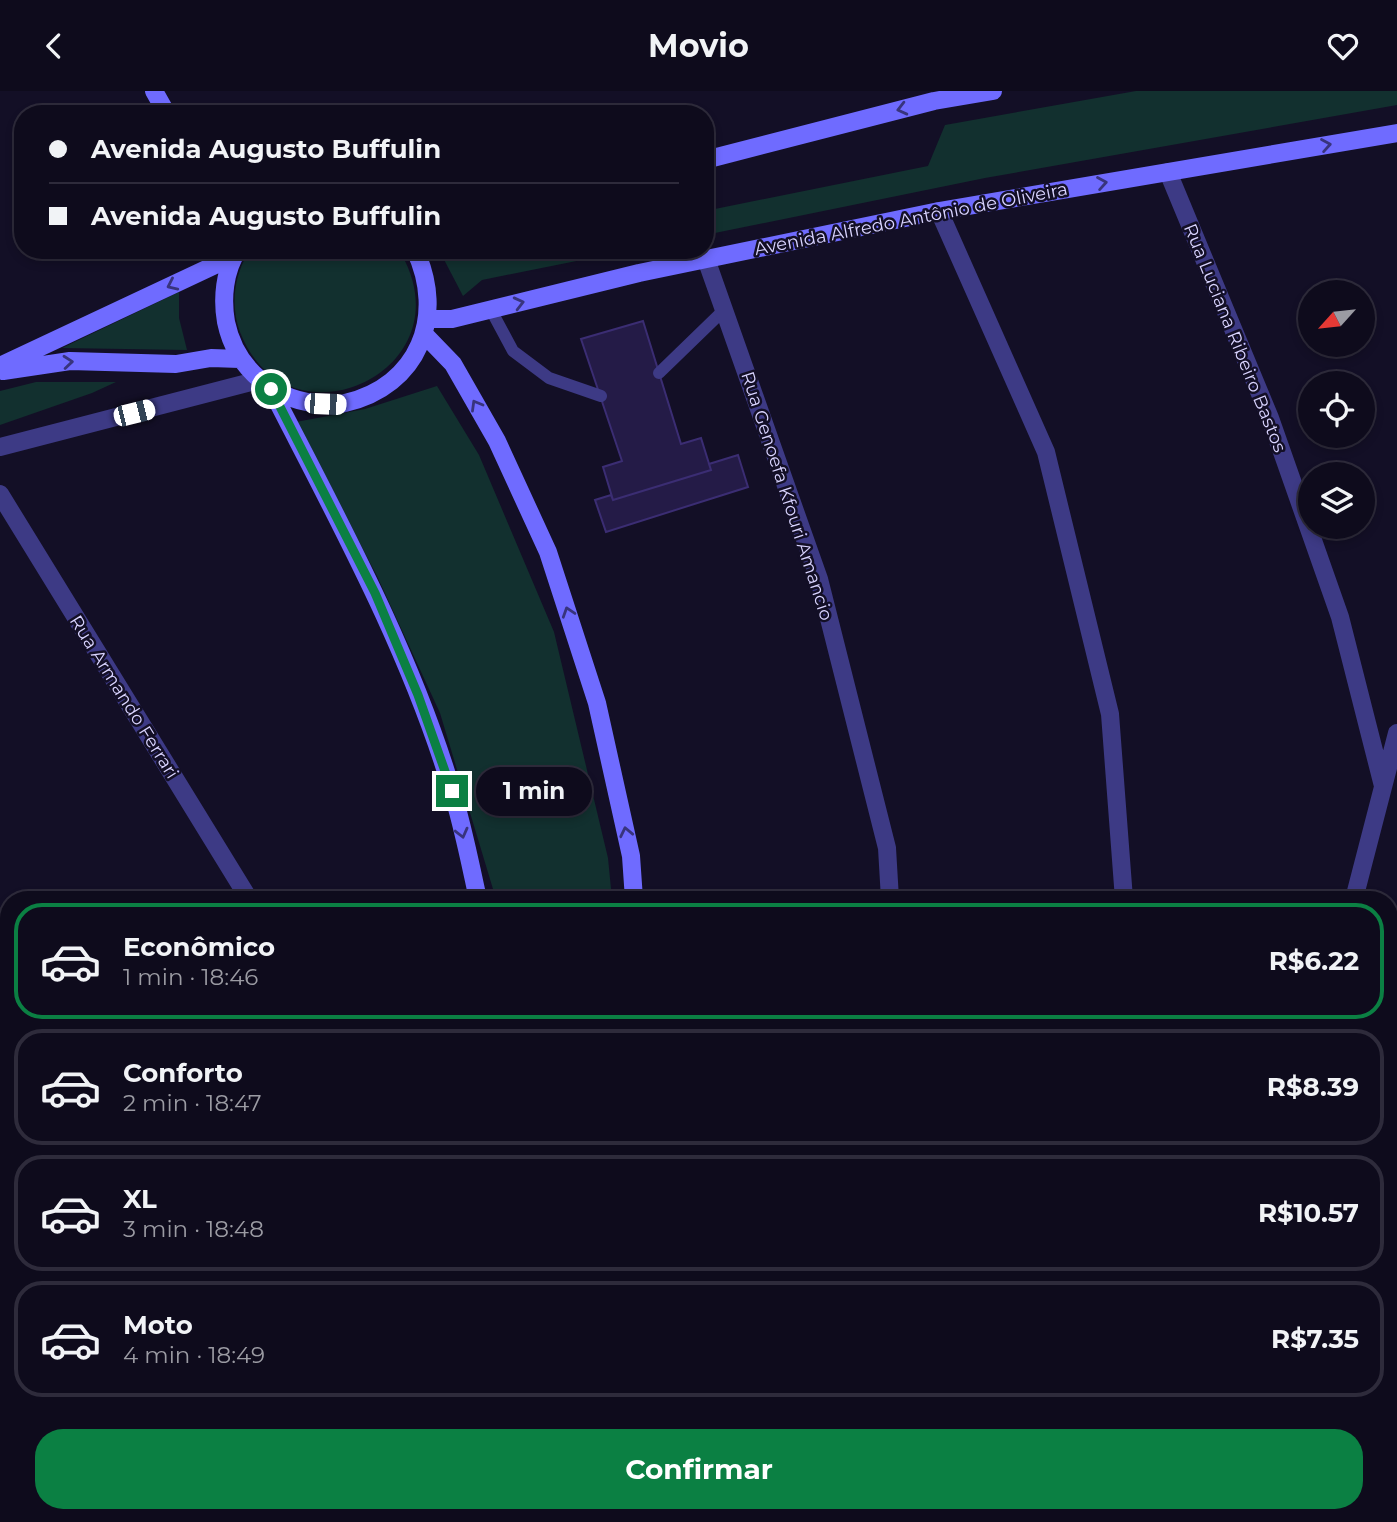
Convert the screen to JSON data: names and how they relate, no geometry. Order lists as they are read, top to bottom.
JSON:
{
  "streets": {
    "main road": ["Avenida Alfredo Antônio de Oliveira"],
    "street": ["Rua Luciana Ribeiro Bastos", "Rua Genoefa Kfouri Amancio", "Rua Armando Ferrari"]
  },
  "crossings": [
    ["Avenida Alfredo Antônio de Oliveira", "Rua Luciana Ribeiro Bastos"],
    ["Avenida Alfredo Antônio de Oliveira", "Rua Genoefa Kfouri Amancio"]
  ],
  "one_way": ["Avenida Alfredo Antônio de Oliveira"],
  "north": "bottom left",
  "page": {
    "header": "Movio",
    "banner": ["Avenida Augusto Buffulin", "Avenida Augusto Buffulin"],
    "bubble": "1 min",
    "list": [
      {
        "name": "Econômico",
        "note": "1 min · 18:46",
        "value": "R$6.22"
      },
      {
        "name": "Conforto",
        "note": "2 min · 18:47",
        "value": "R$8.39"
      },
      {
        "name": "XL",
        "note": "3 min · 18:48",
        "value": "R$10.57"
      },
      {
        "name": "Moto",
        "note": "4 min · 18:49",
        "value": "R$7.35"
      }
    ],
    "buttons": "Confirmar"
  }
}
